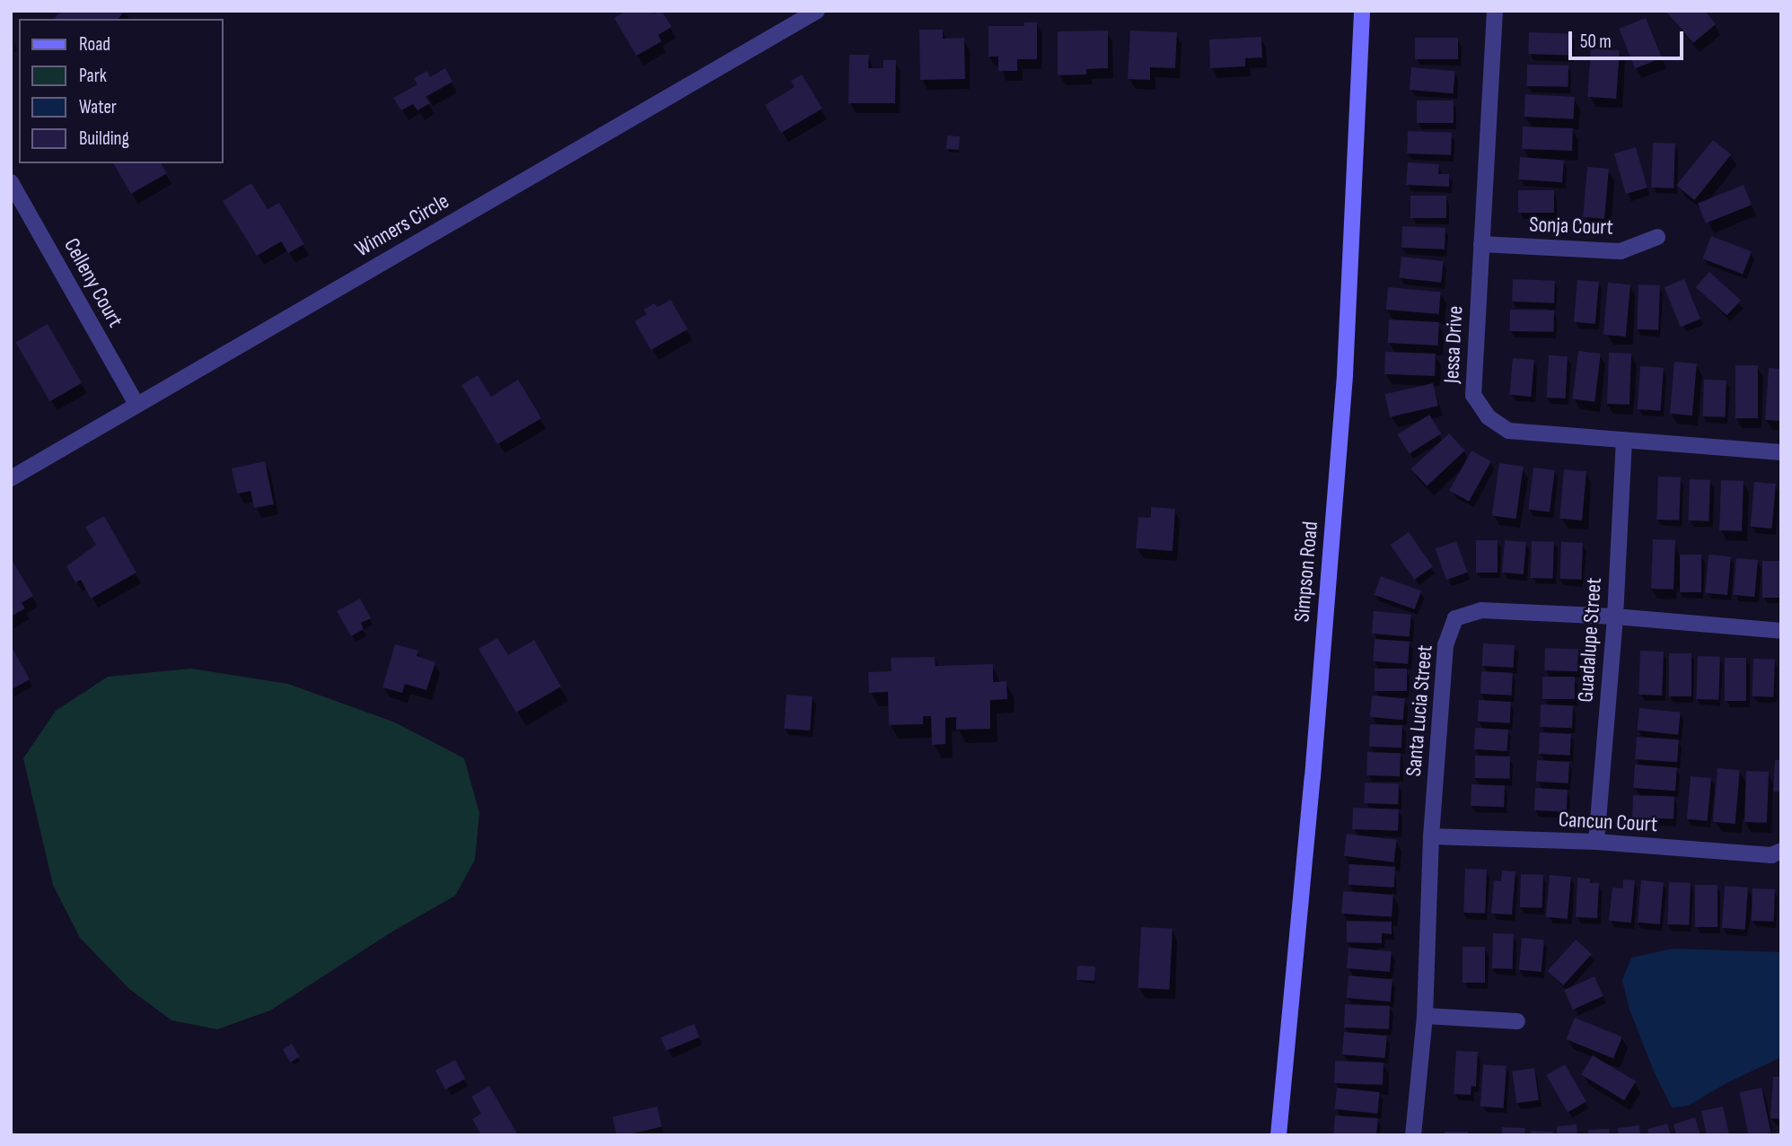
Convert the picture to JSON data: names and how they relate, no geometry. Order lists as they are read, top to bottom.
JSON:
{
  "streets": {
    "main road": ["Simpson Road"],
    "street": [
      "Winners Circle",
      "Sonja Court",
      "Celleny Court",
      "Jessa Drive",
      "Guadalupe Street",
      "Santa Lucia Street",
      "Cancun Court"
    ]
  },
  "crossings": [
    ["Winners Circle", "Celleny Court"],
    ["Sonja Court", "Jessa Drive"],
    ["Jessa Drive", "Guadalupe Street"],
    ["Guadalupe Street", "Santa Lucia Street"],
    ["Guadalupe Street", "Cancun Court"],
    ["Santa Lucia Street", "Cancun Court"]
  ],
  "legend": [
    "Road",
    "Park",
    "Water",
    "Building"
  ],
  "scale_bar": "50 m"
}
